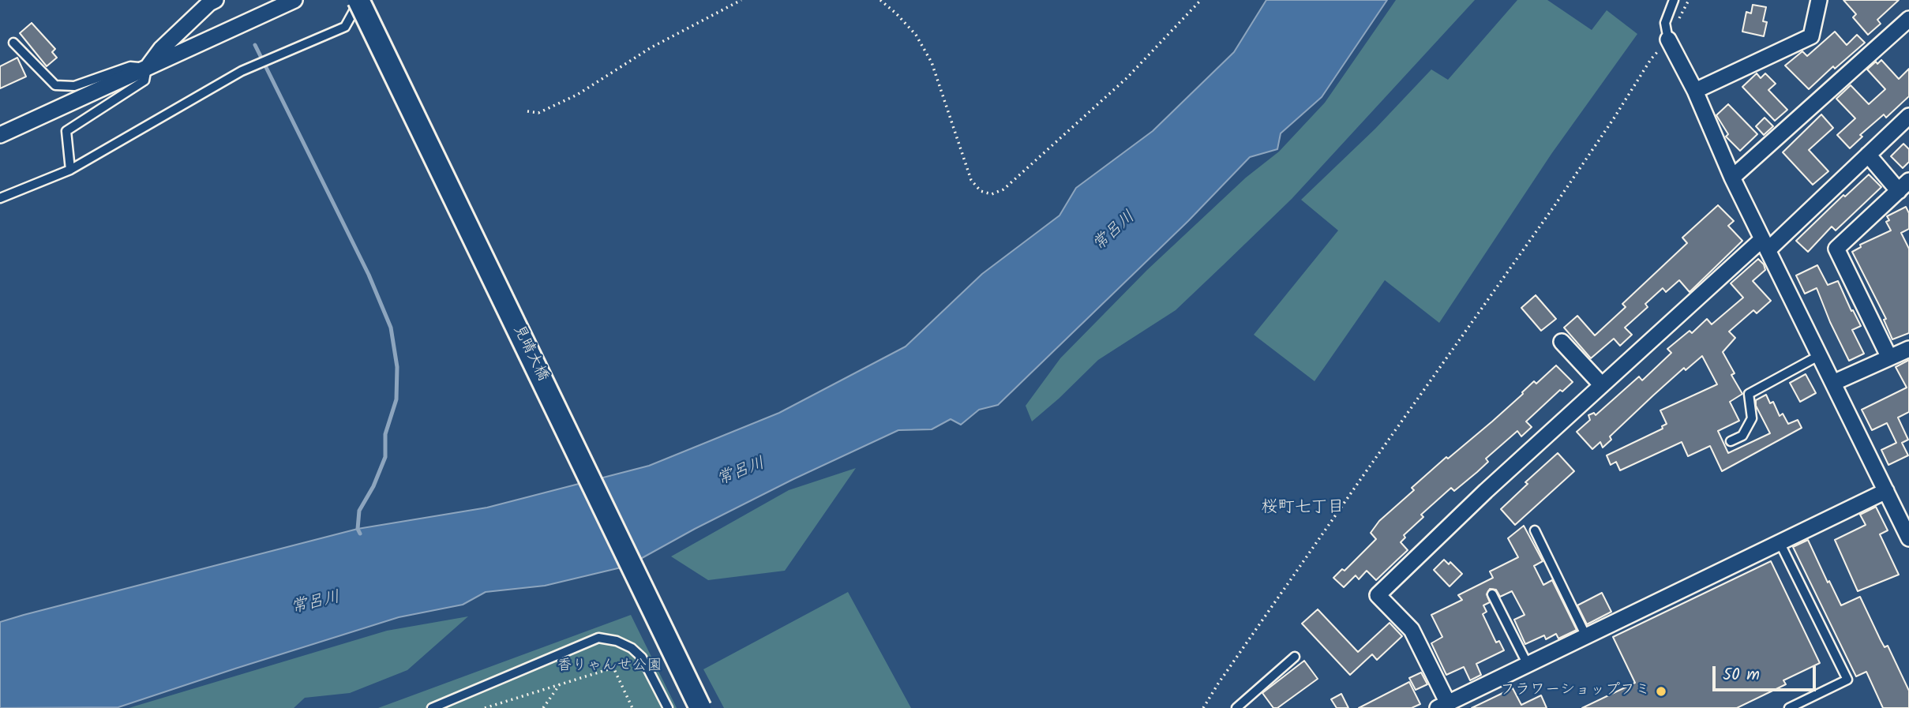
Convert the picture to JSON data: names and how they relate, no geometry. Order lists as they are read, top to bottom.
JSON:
{
  "streets": {
    "main road": ["見晴大橋"]
  },
  "districts": ["桜町七丁目"],
  "water": ["常呂川"],
  "parks": ["香りゃんせ公園"],
  "places": ["フラワーショップフミ"],
  "scale_bar": "50 m"
}
